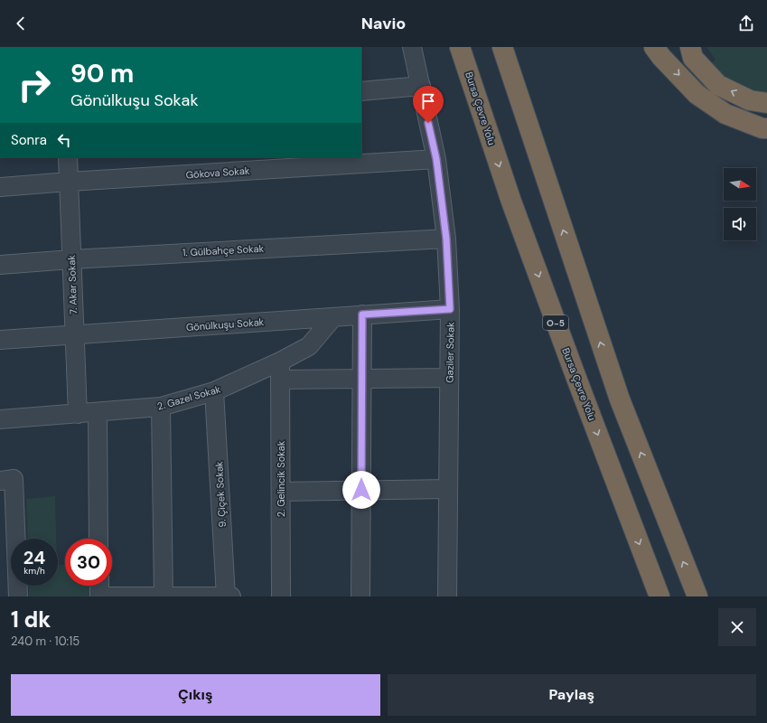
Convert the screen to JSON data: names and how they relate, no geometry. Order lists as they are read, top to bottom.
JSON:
{
  "streets": {
    "highway": ["Bursa Çevre Yolu", "O-5"],
    "street": [
      "Gökova Sokak",
      "1. Gülbahçe Sokak",
      "7. Akar Sokak",
      "Gönülkuşu Sokak",
      "Gaziler Sokak",
      "2. Gazel Sokak",
      "2. Gelincik Sokak",
      "9. Çiçek Sokak"
    ]
  },
  "crossings": [
    ["Gökova Sokak", "7. Akar Sokak"],
    ["Gökova Sokak", "Gaziler Sokak"],
    ["1. Gülbahçe Sokak", "7. Akar Sokak"],
    ["1. Gülbahçe Sokak", "Gaziler Sokak"],
    ["7. Akar Sokak", "Gönülkuşu Sokak"],
    ["7. Akar Sokak", "2. Gazel Sokak"],
    ["Gönülkuşu Sokak", "Gaziler Sokak"],
    ["Gönülkuşu Sokak", "2. Gazel Sokak"],
    ["2. Gazel Sokak", "2. Gelincik Sokak"],
    ["2. Gazel Sokak", "9. Çiçek Sokak"]
  ],
  "north": "right",
  "page": {
    "header": "Navio",
    "turn": ["90 m", "Gönülkuşu Sokak"],
    "then": "Sonra",
    "speed": "24 km/h",
    "limit": "30",
    "heading": ["1 dk", "240 m · 10:15"],
    "buttons": ["Çıkış", "Paylaş"]
  }
}
